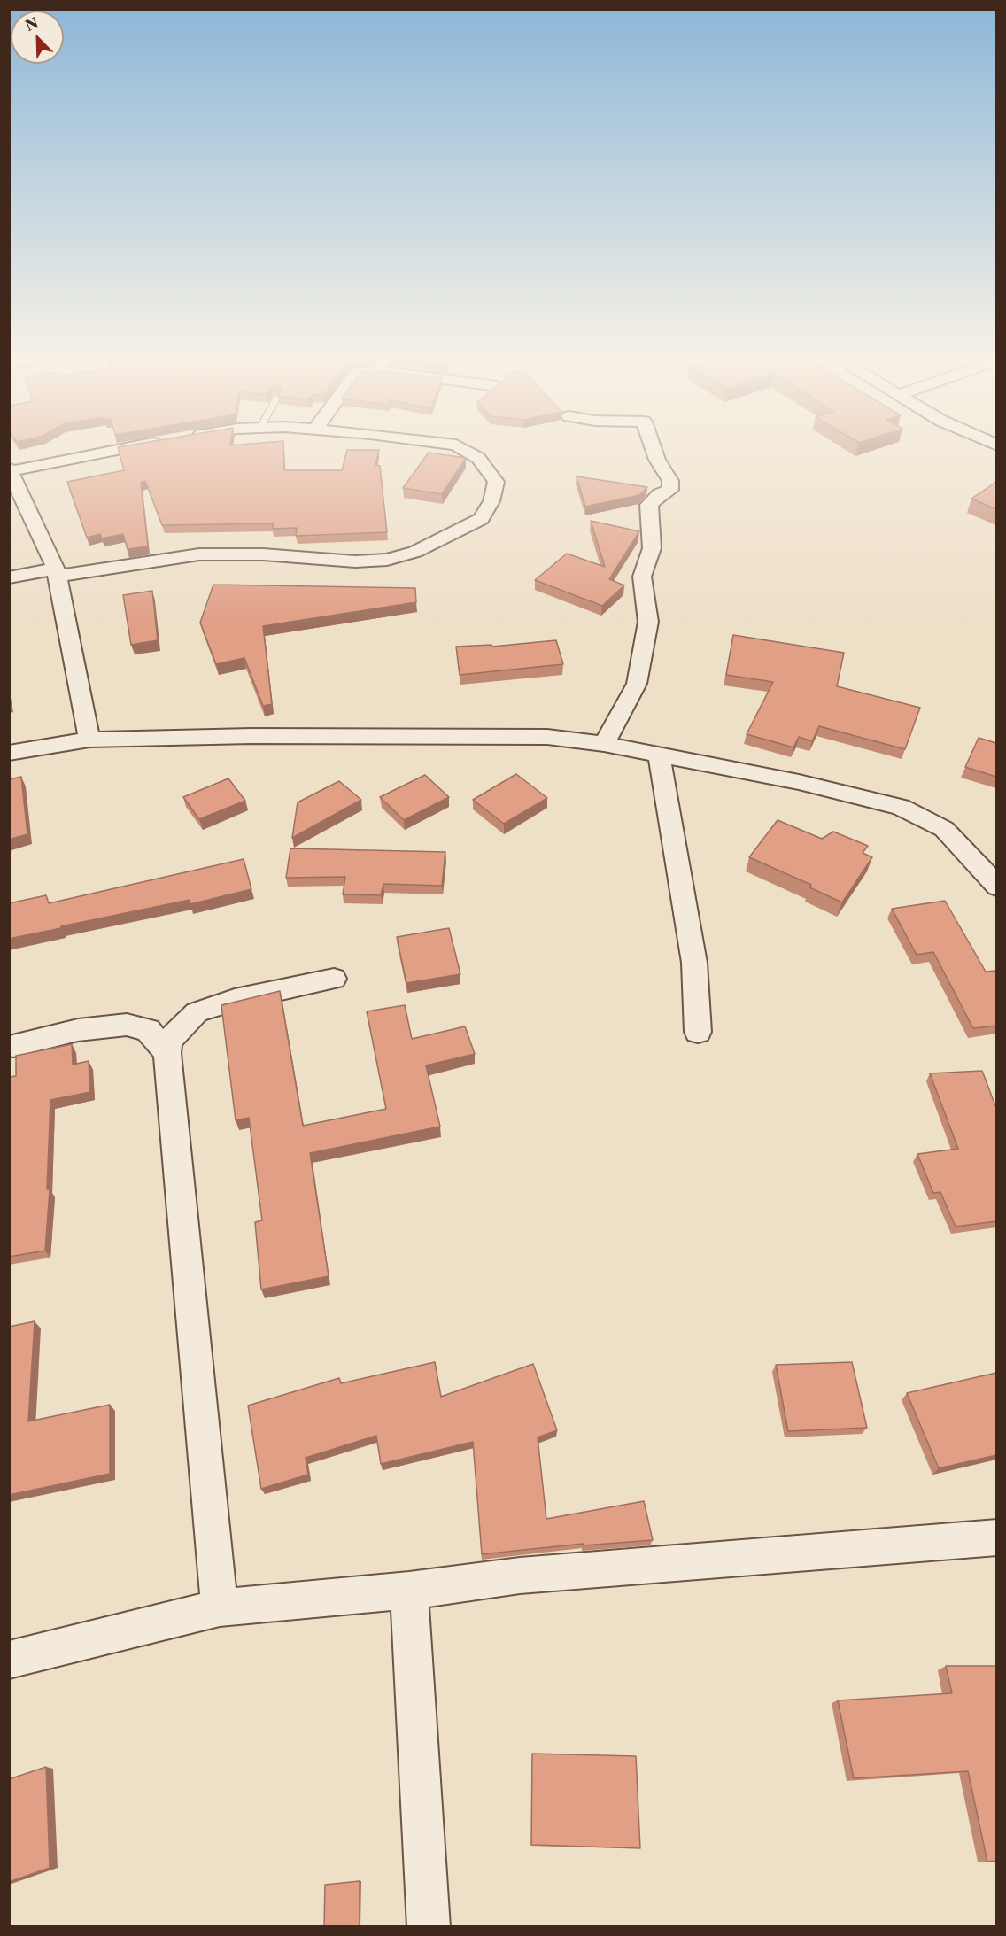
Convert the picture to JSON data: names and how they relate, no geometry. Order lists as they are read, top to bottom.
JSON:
{
  "north": "top left"
}
